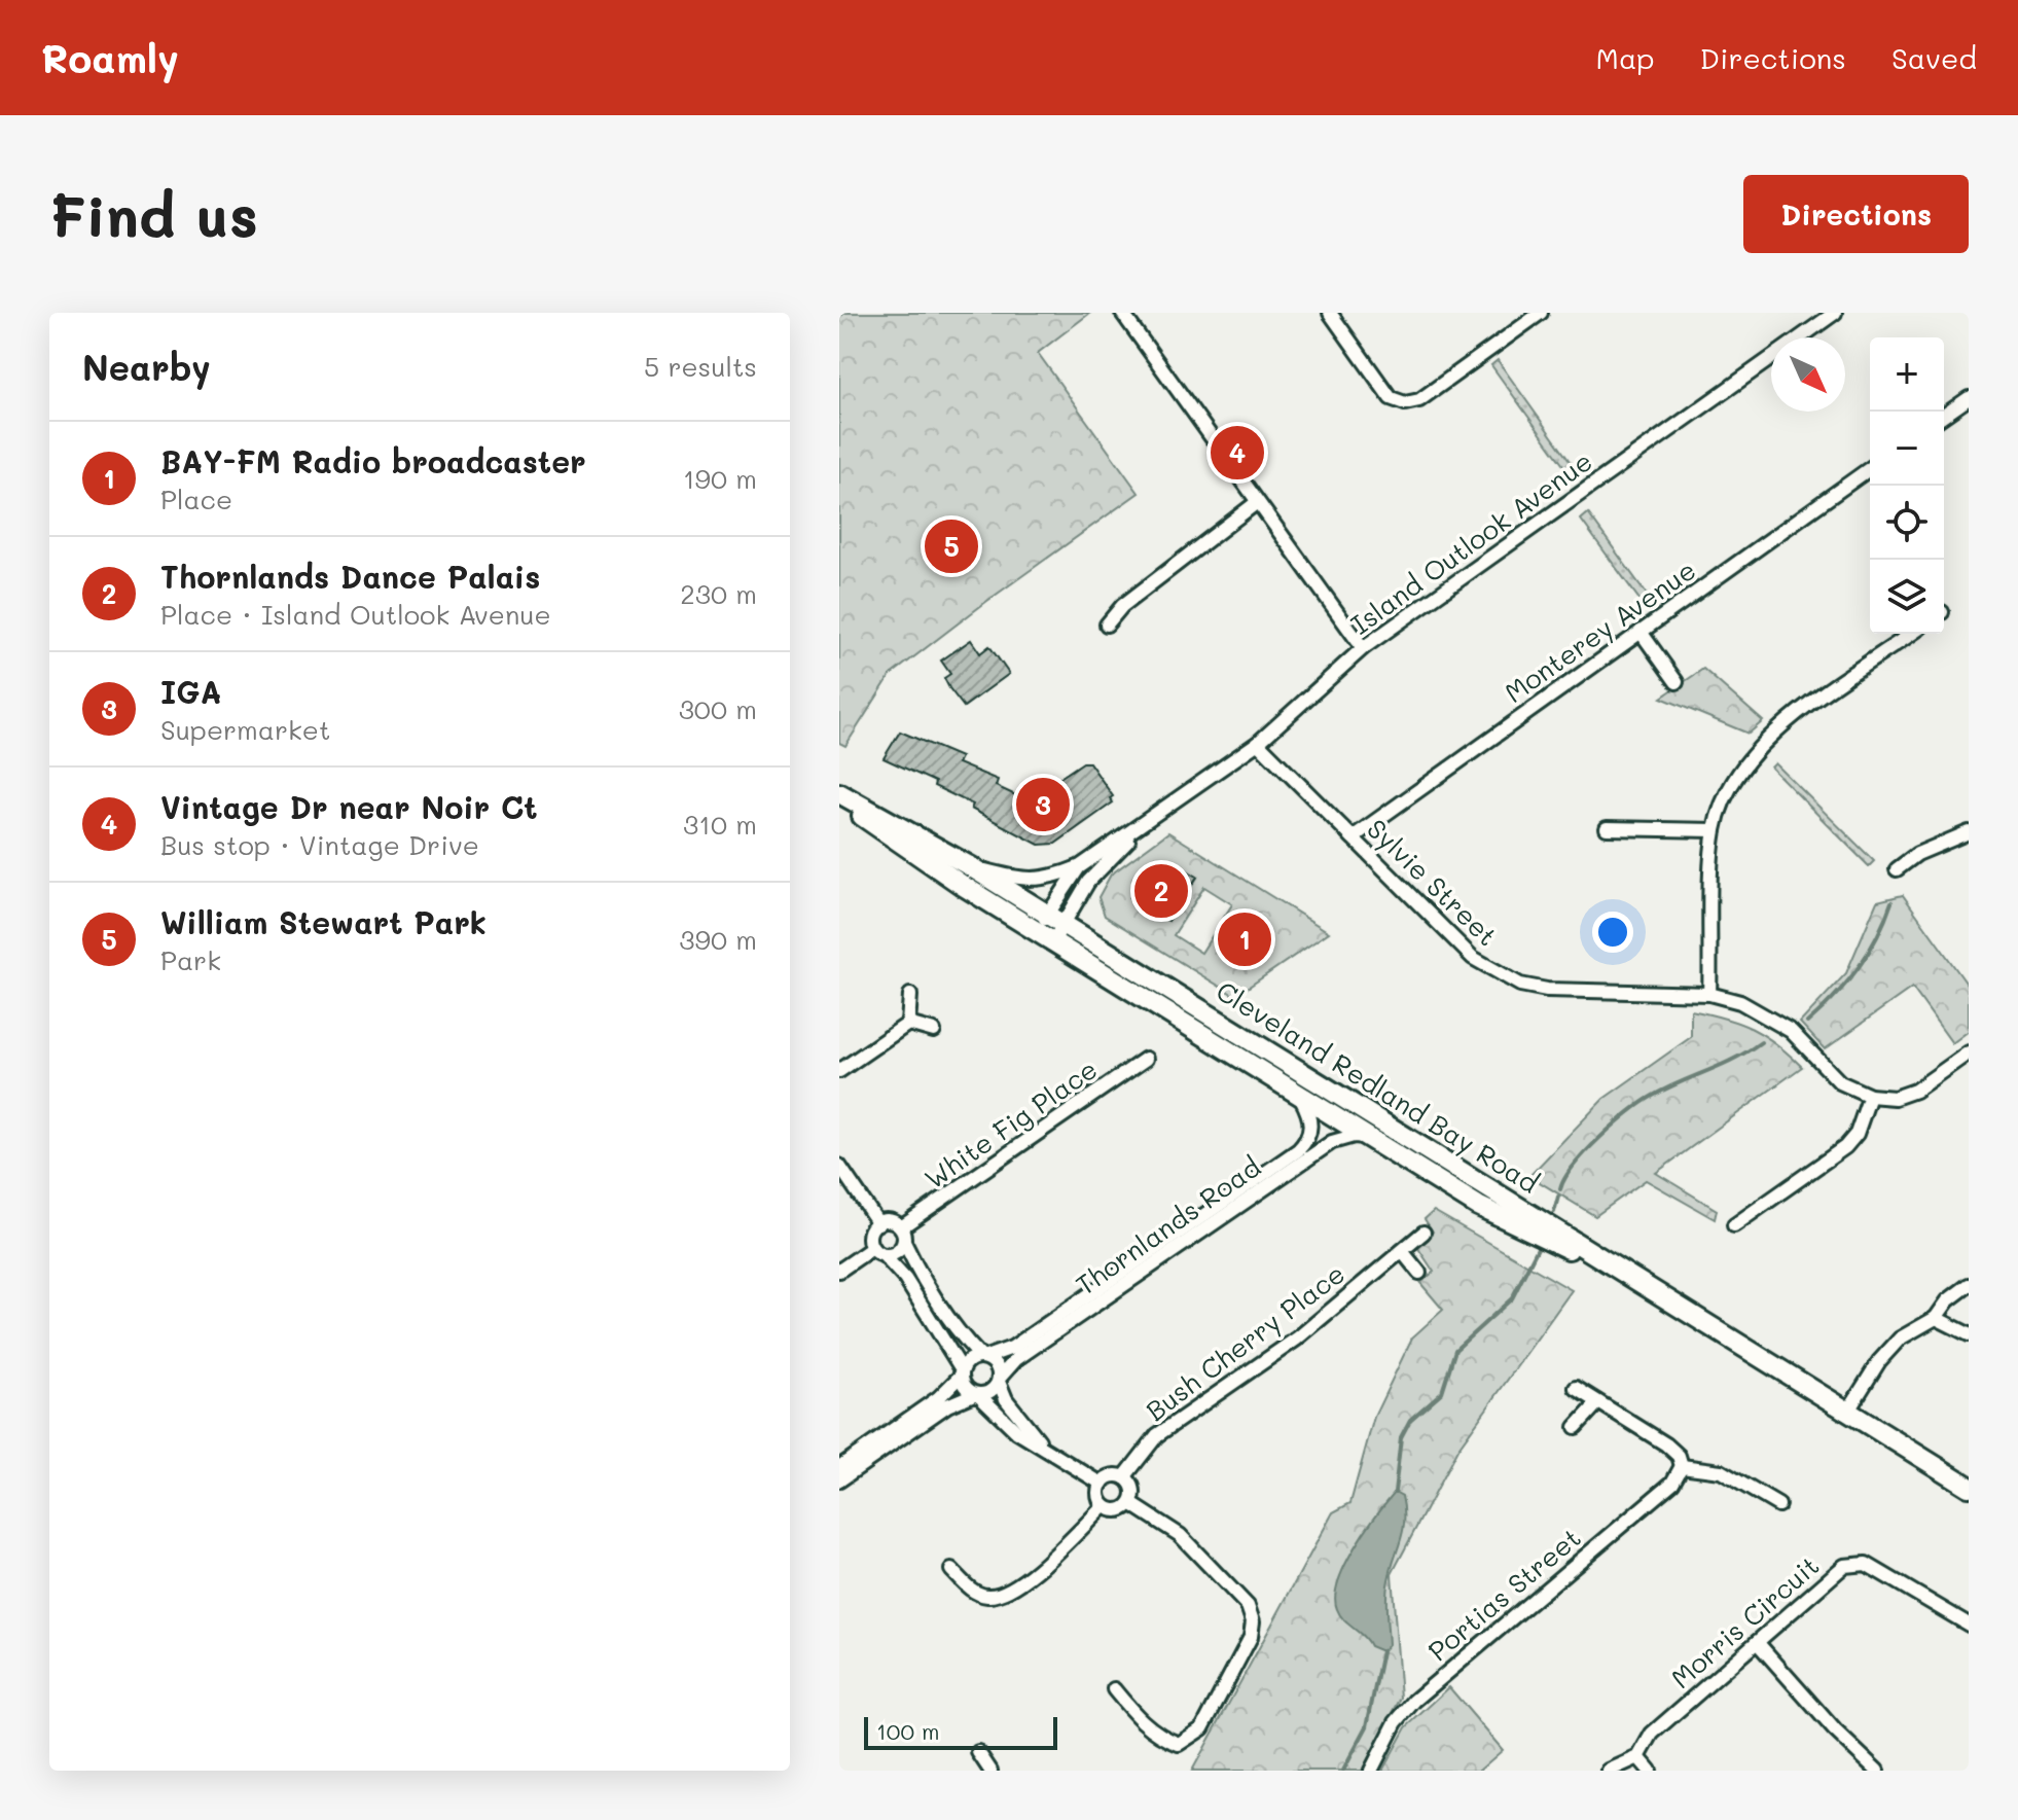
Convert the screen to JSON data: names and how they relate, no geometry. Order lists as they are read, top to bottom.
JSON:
{
  "streets": {
    "highway": ["Cleveland Redland Bay Road"],
    "street": [
      "Island Outlook Avenue",
      "Monterey Avenue",
      "Sylvie Street",
      "White Fig Place",
      "Thornlands Road",
      "Bush Cherry Place",
      "Portias Street",
      "Morris Circuit"
    ]
  },
  "crossings": [
    ["Island Outlook Avenue", "Sylvie Street"],
    ["Island Outlook Avenue", "Cleveland Redland Bay Road"],
    ["Monterey Avenue", "Sylvie Street"],
    ["Cleveland Redland Bay Road", "Thornlands Road"]
  ],
  "scale_bar": "100 m",
  "north": "bottom right",
  "page": {
    "header": "Roamly",
    "nav": ["Map", "Directions", "Saved"],
    "buttons": "Directions",
    "title": "Find us",
    "heading": ["Nearby", "5 results"],
    "map_buttons": ["+", "−"],
    "list": [
      {
        "mark": "1",
        "name": "BAY-FM Radio broadcaster",
        "note": "Place",
        "value": "190 m"
      },
      {
        "mark": "2",
        "name": "Thornlands Dance Palais",
        "note": "Place · Island Outlook Avenue",
        "value": "230 m"
      },
      {
        "mark": "3",
        "name": "IGA",
        "note": "Supermarket",
        "value": "300 m"
      },
      {
        "mark": "4",
        "name": "Vintage Dr near Noir Ct",
        "note": "Bus stop · Vintage Drive",
        "value": "310 m"
      },
      {
        "mark": "5",
        "name": "William Stewart Park",
        "note": "Park",
        "value": "390 m"
      }
    ],
    "pins": [
      "4",
      "5",
      "3",
      "2",
      "1"
    ],
    "scale": "100 m"
  }
}
